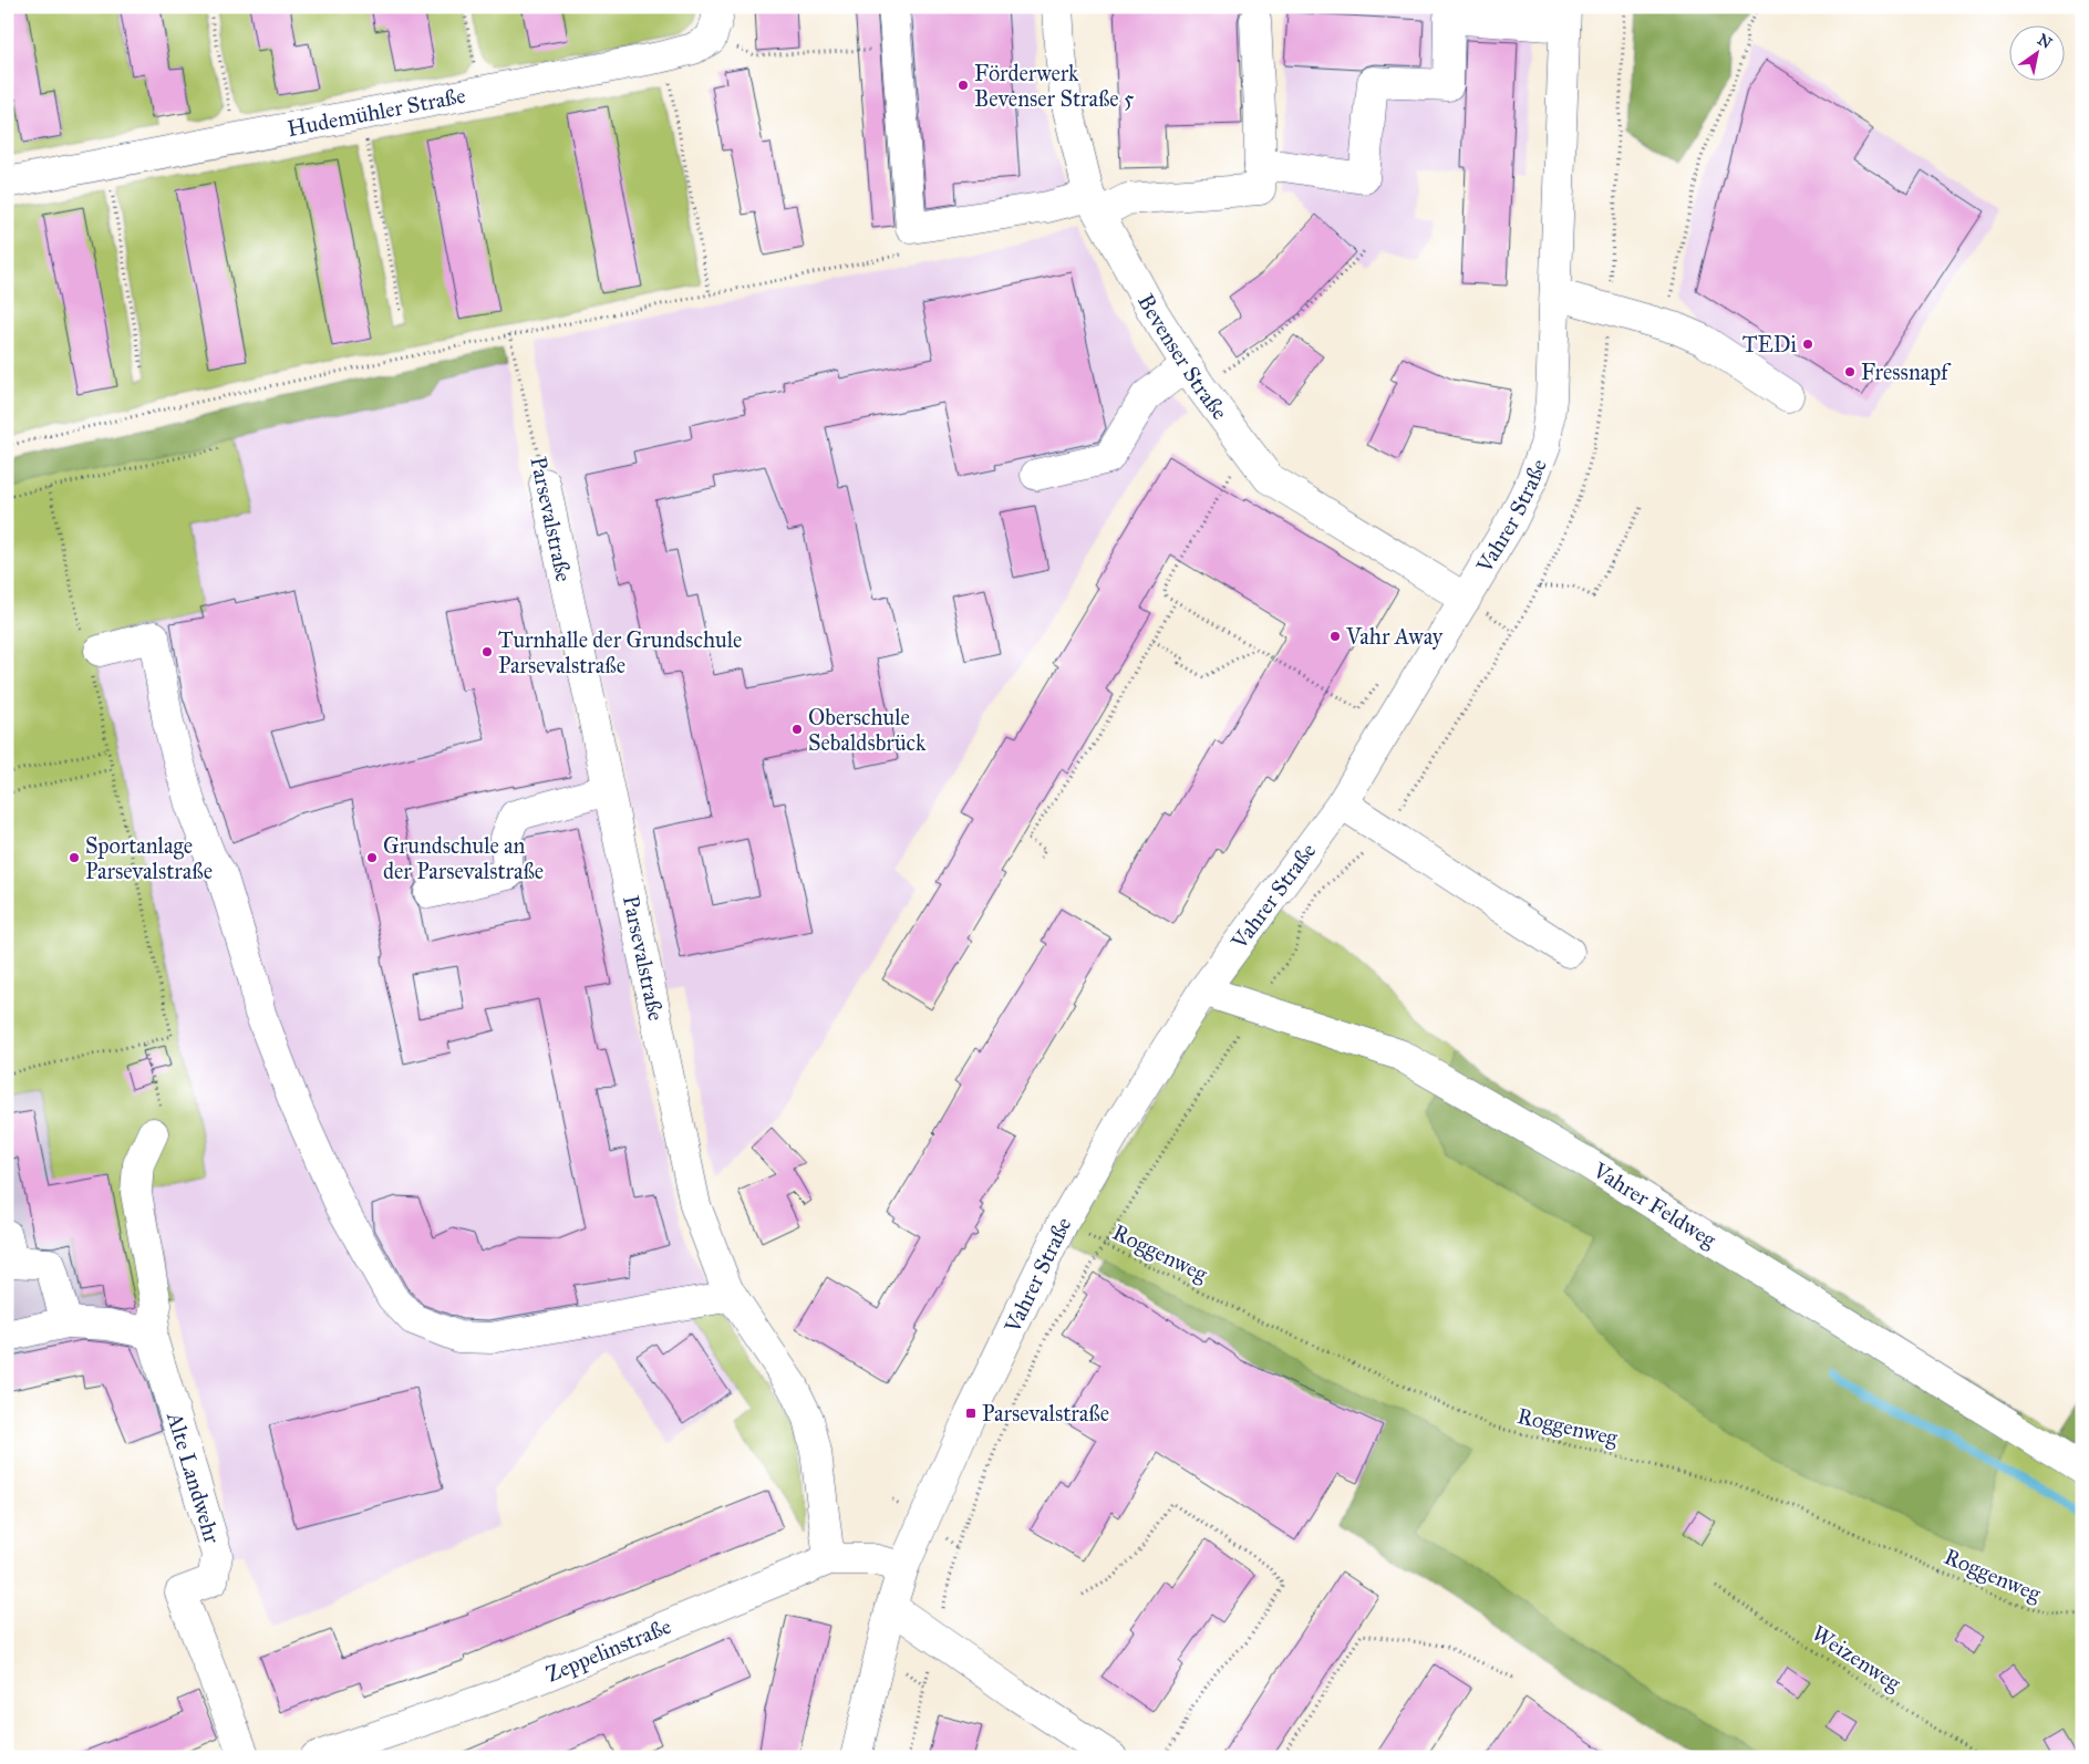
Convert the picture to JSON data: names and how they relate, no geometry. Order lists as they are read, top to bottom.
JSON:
{
  "streets": {
    "street": [
      "Hudemühler Straße",
      "Bevenser Straße",
      "Vahrer Straße",
      "Parsevalstraße",
      "Vahrer Feldweg",
      "Alte Landwehr",
      "Zeppelinstraße"
    ],
    "path": ["Roggenweg", "Weizenweg"]
  },
  "crossings": [
    ["Bevenser Straße", "Vahrer Straße"],
    ["Vahrer Straße", "Vahrer Feldweg"],
    ["Vahrer Straße", "Roggenweg"],
    ["Vahrer Straße", "Zeppelinstraße"],
    ["Parsevalstraße", "Zeppelinstraße"]
  ],
  "places": {
    "other": [
      "Förderwerk Bevenser Straße 5",
      "TEDi",
      "Fressnapf",
      "Vahr Away",
      "Turnhalle der Grundschule Parsevalstraße",
      "Oberschule Sebaldsbrück",
      "Sportanlage Parsevalstraße",
      "Grundschule an der Parsevalstraße"
    ],
    "transit": ["Parsevalstraße"]
  },
  "north": "top right"
}
